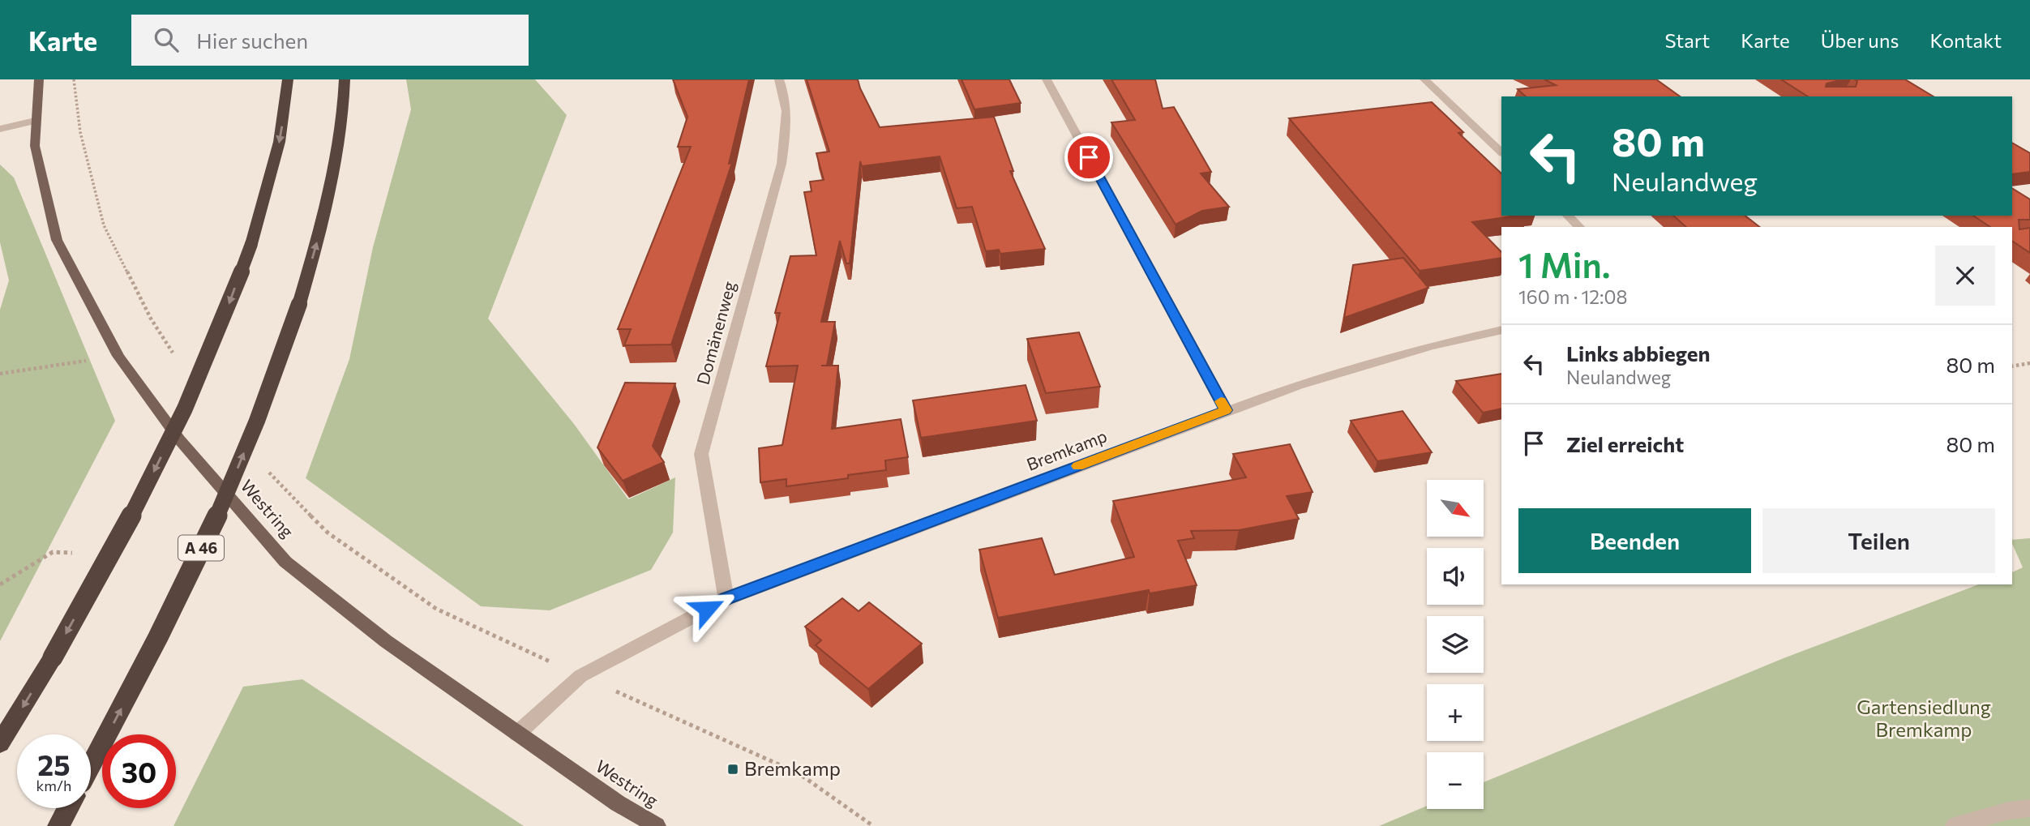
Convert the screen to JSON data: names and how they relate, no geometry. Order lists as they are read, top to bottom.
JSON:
{
  "streets": {
    "highway": ["A 46"],
    "main road": ["Westring"],
    "street": ["Domänenweg", "Bremkamp"]
  },
  "crossings": [
    ["Domänenweg", "Bremkamp"],
    ["Bremkamp", "Westring"]
  ],
  "parks": ["Gartensiedlung Bremkamp"],
  "places": {
    "transit": ["Bremkamp"]
  },
  "north": "bottom right",
  "page": {
    "header": "Karte",
    "search": "Hier suchen",
    "nav": [
      "Start",
      "Karte",
      "Über uns",
      "Kontakt"
    ],
    "turn": ["80 m", "Neulandweg"],
    "heading": ["1 Min.", "160 m · 12:08"],
    "list": [
      {
        "name": "Links abbiegen",
        "note": "Neulandweg",
        "value": "80 m"
      },
      {
        "name": "Ziel erreicht",
        "value": "80 m"
      }
    ],
    "map_buttons": ["+", "−"],
    "buttons": ["Beenden", "Teilen"],
    "speed": "25 km/h",
    "limit": "30"
  }
}
